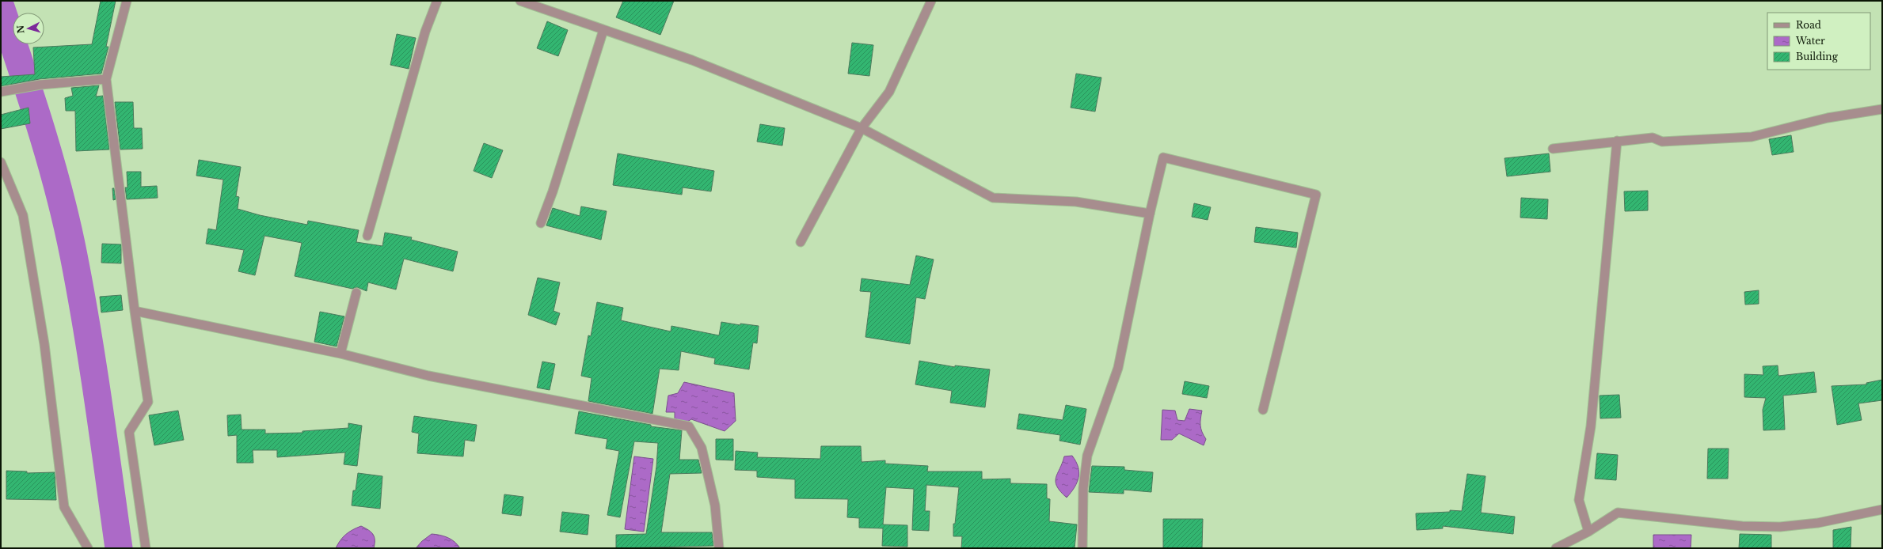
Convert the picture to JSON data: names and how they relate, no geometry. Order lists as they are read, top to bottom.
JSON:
{
  "legend": ["Road", "Water", "Building"],
  "north": "left"
}
